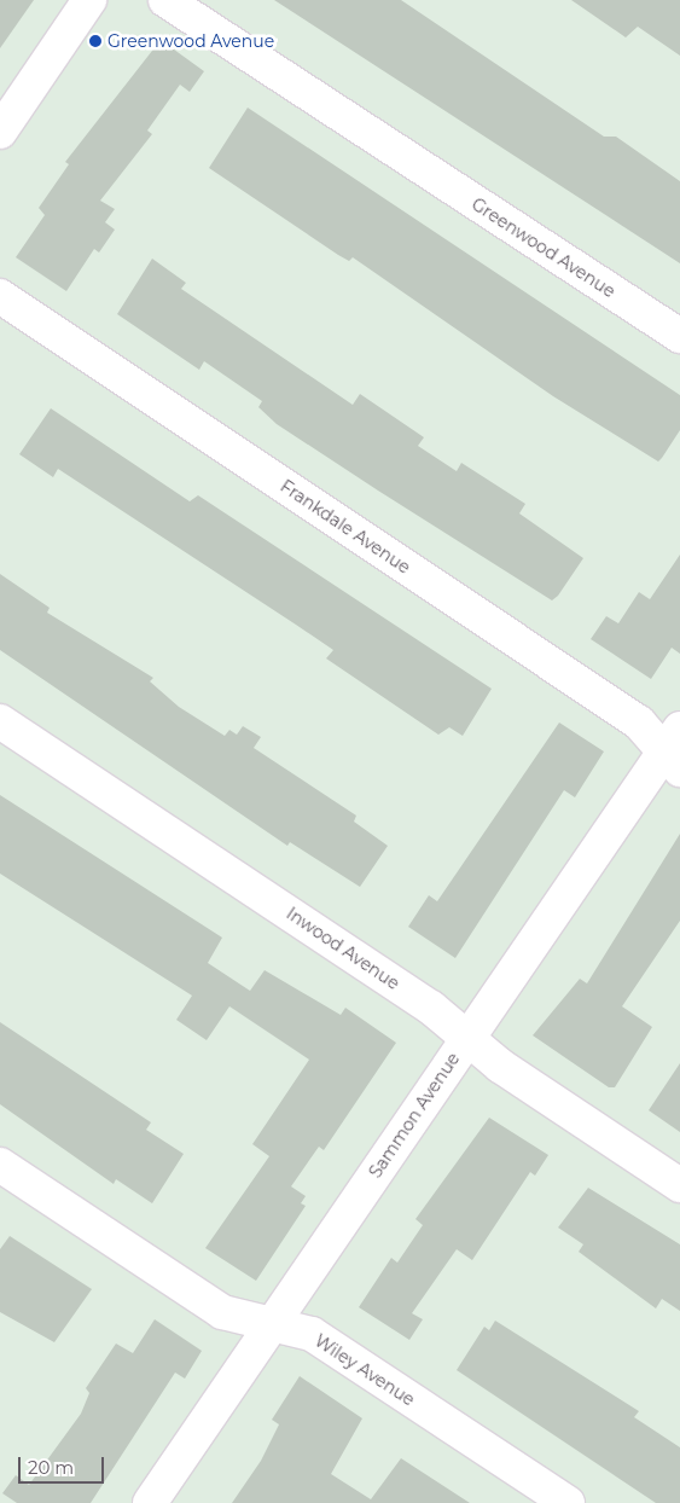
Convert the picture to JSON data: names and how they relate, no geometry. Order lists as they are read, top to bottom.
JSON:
{
  "streets": {
    "street": [
      "Greenwood Avenue",
      "Frankdale Avenue",
      "Inwood Avenue",
      "Sammon Avenue",
      "Wiley Avenue"
    ]
  },
  "crossings": [
    ["Frankdale Avenue", "Sammon Avenue"],
    ["Inwood Avenue", "Sammon Avenue"],
    ["Sammon Avenue", "Wiley Avenue"]
  ],
  "places": ["Greenwood Avenue"],
  "scale_bar": "20 m"
}
